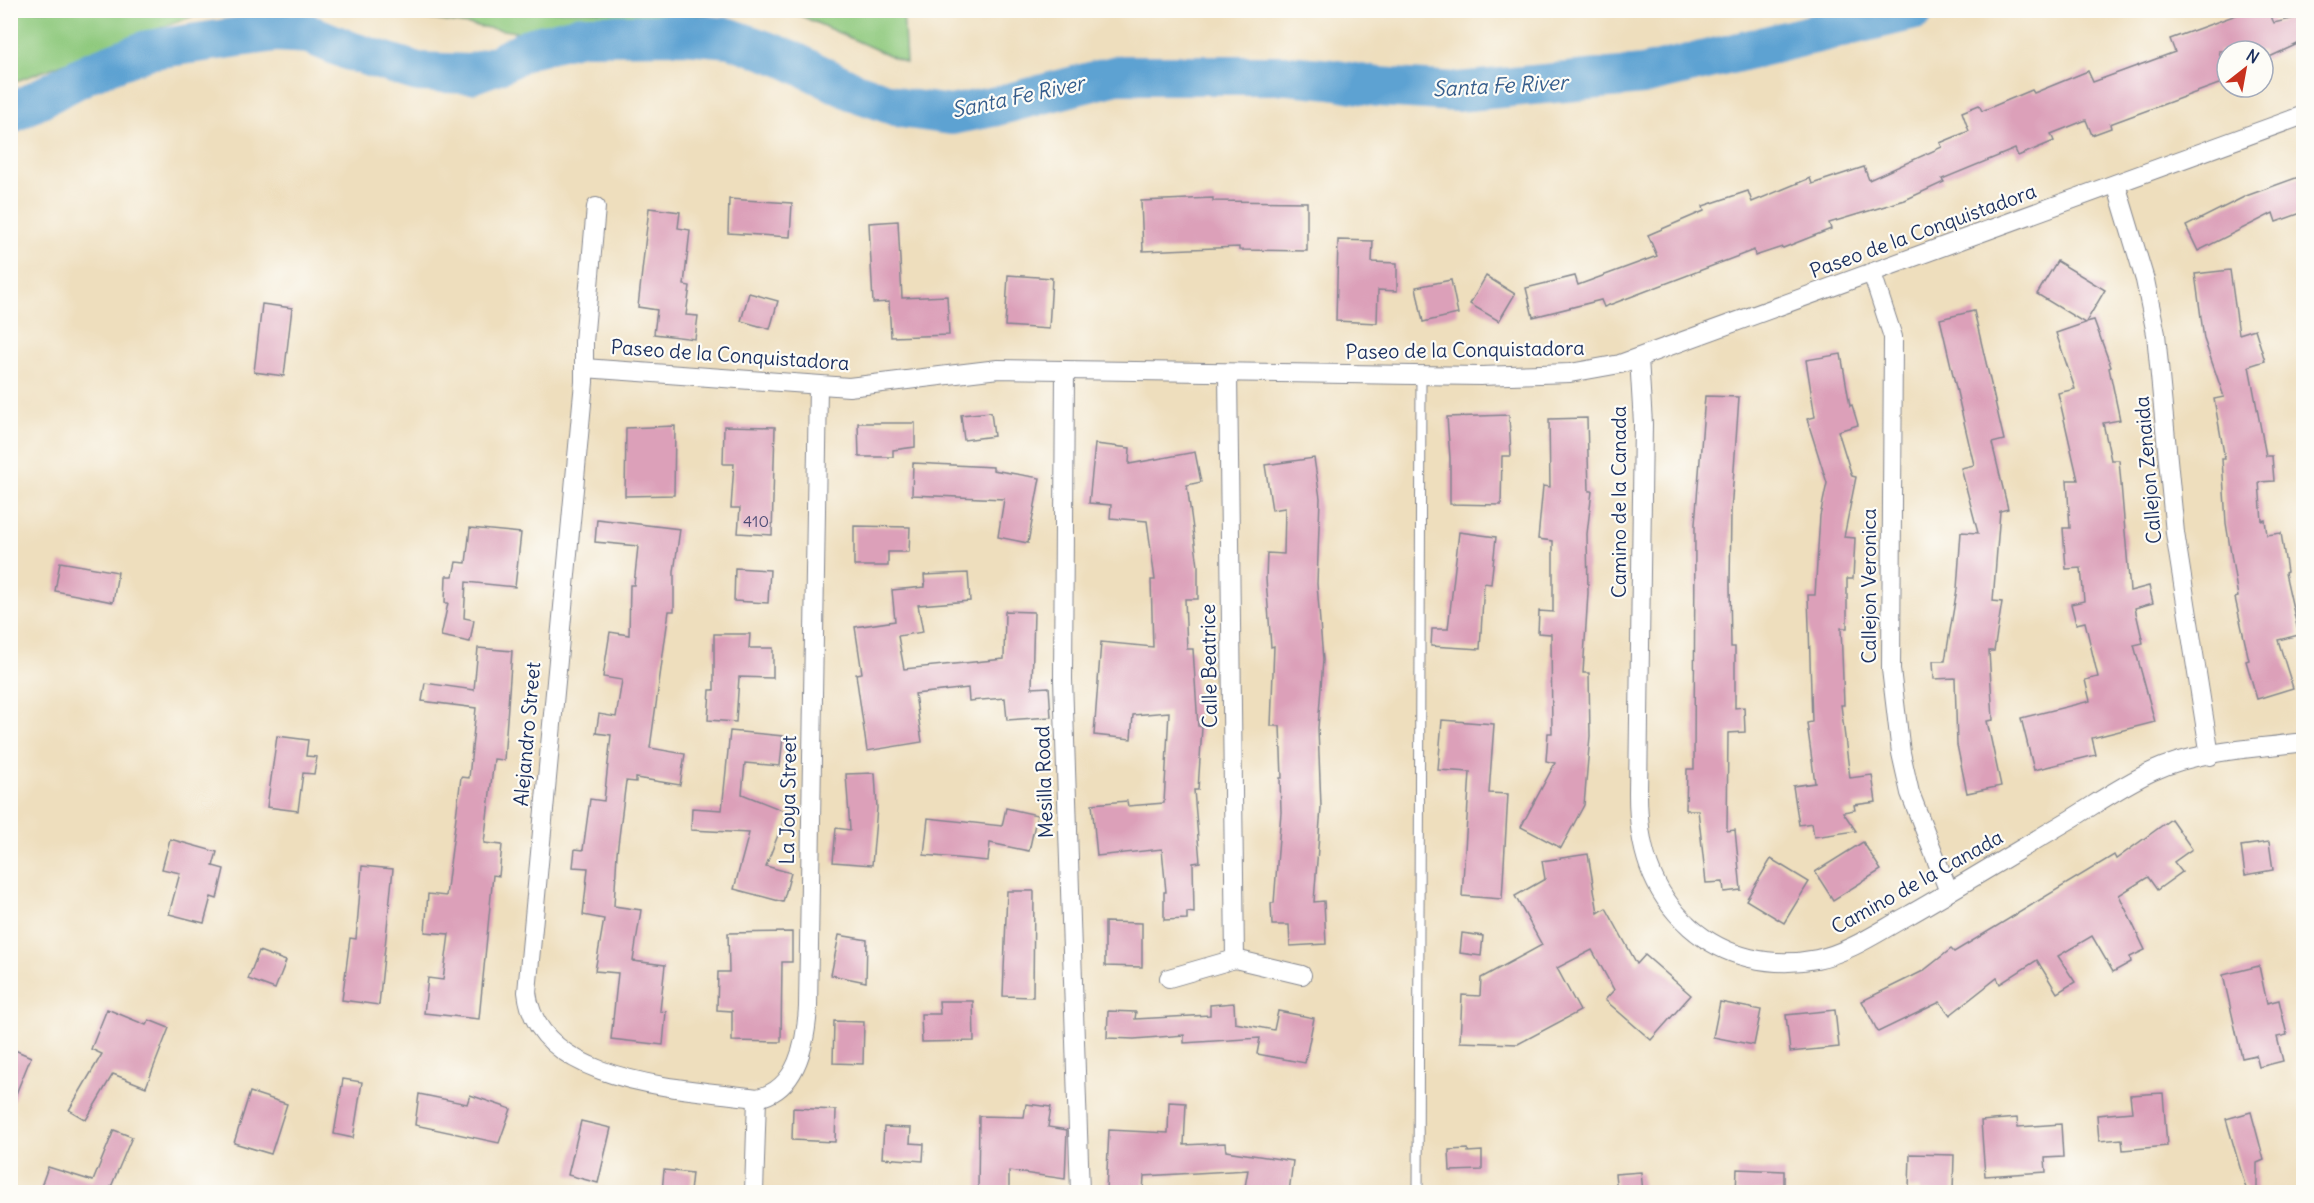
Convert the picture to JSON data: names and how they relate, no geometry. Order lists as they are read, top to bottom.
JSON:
{
  "streets": {
    "street": [
      "Paseo de la Conquistadora",
      "Callejon Zenaida",
      "Camino de la Canada",
      "Callejon Veronica",
      "Calle Beatrice",
      "Alejandro Street",
      "Mesilla Road",
      "La Joya Street"
    ]
  },
  "crossings": [
    ["Paseo de la Conquistadora", "Callejon Zenaida"],
    ["Paseo de la Conquistadora", "Camino de la Canada"],
    ["Paseo de la Conquistadora", "Callejon Veronica"],
    ["Paseo de la Conquistadora", "Calle Beatrice"],
    ["Paseo de la Conquistadora", "Alejandro Street"],
    ["Paseo de la Conquistadora", "Mesilla Road"],
    ["Paseo de la Conquistadora", "La Joya Street"],
    ["Callejon Zenaida", "Camino de la Canada"],
    ["Camino de la Canada", "Callejon Veronica"],
    ["Alejandro Street", "La Joya Street"]
  ],
  "water": ["Santa Fe River"],
  "house_numbers": ["410"],
  "north": "top right"
}
